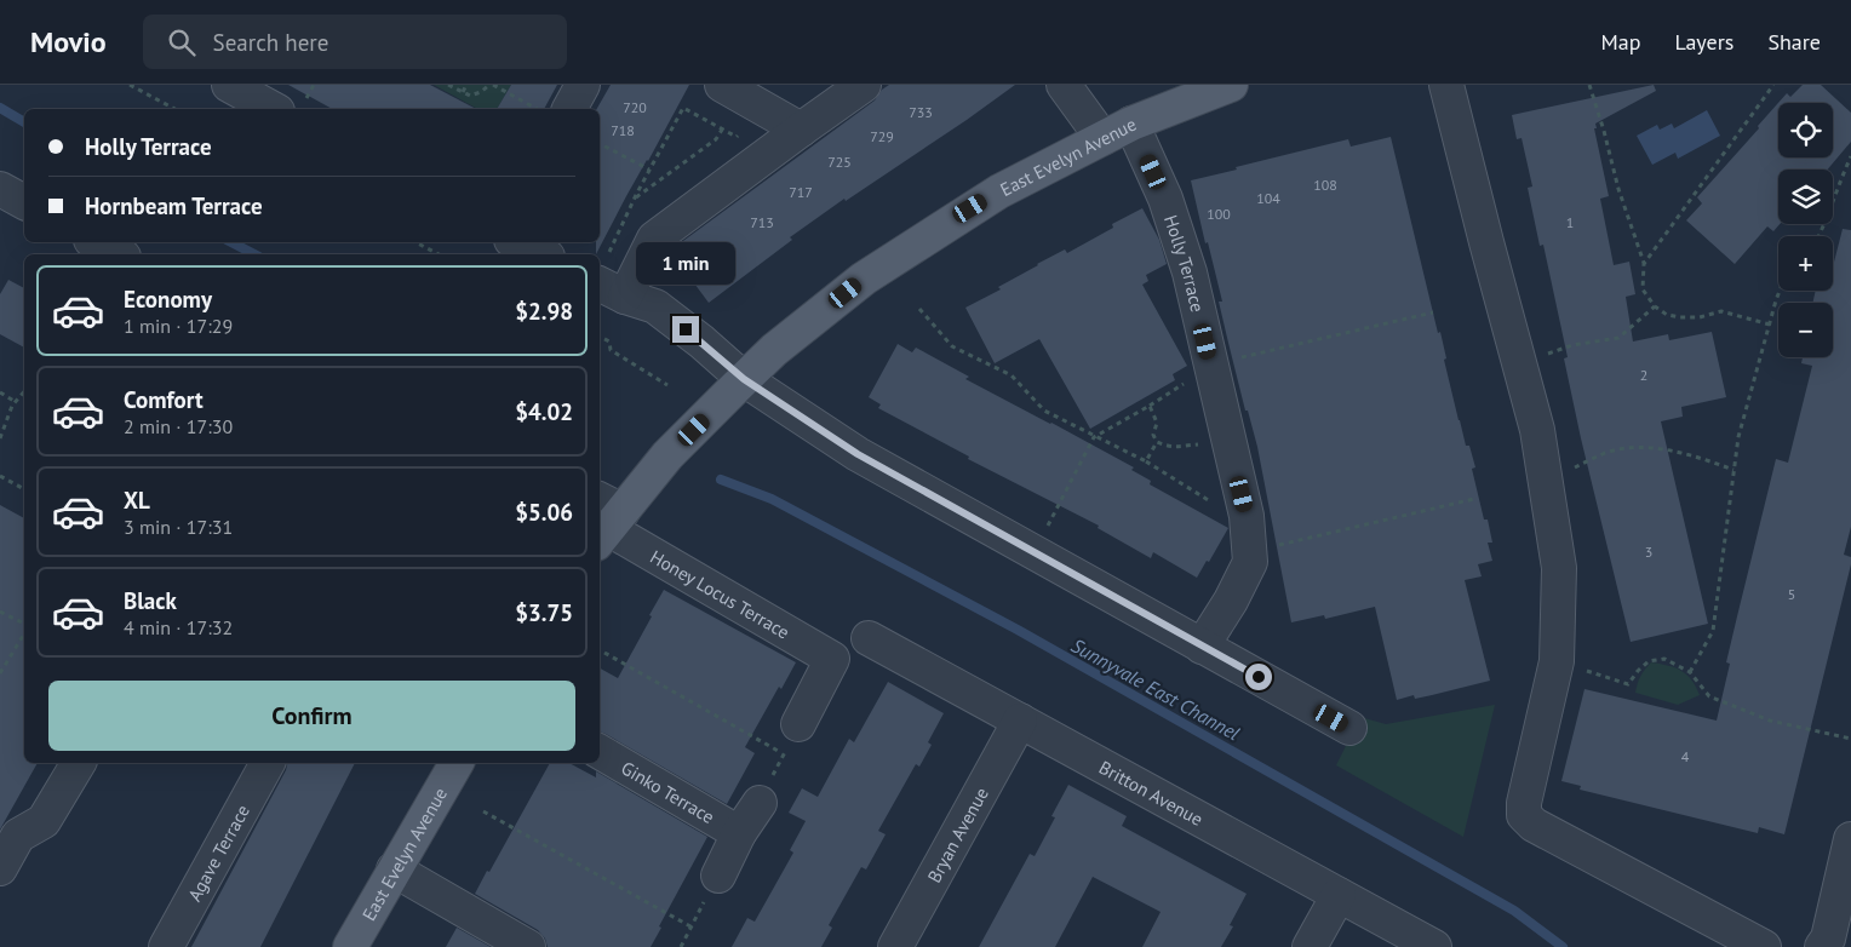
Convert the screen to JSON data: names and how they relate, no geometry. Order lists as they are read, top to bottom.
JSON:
{
  "streets": {
    "main road": ["East Evelyn Avenue"],
    "street": [
      "Holly Terrace",
      "Honey Locus Terrace",
      "Ginko Terrace",
      "Britton Avenue",
      "Bryan Avenue",
      "Agave Terrace"
    ]
  },
  "crossings": [
    ["East Evelyn Avenue", "Holly Terrace"],
    ["East Evelyn Avenue", "Honey Locus Terrace"],
    ["Britton Avenue", "Bryan Avenue"]
  ],
  "water": ["Sunnyvale East Channel"],
  "house_numbers": [
    "720",
    "733",
    "718",
    "729",
    "725",
    "108",
    "717",
    "104",
    "100",
    "713",
    "1",
    "2",
    "3",
    "5",
    "4"
  ],
  "page": {
    "header": "Movio",
    "search": "Search here",
    "nav": ["Map", "Layers", "Share"],
    "map_buttons": ["+", "−"],
    "banner": ["Holly Terrace", "Hornbeam Terrace"],
    "bubble": "1 min",
    "list": [
      {
        "name": "Economy",
        "note": "1 min · 17:29",
        "value": "$2.98"
      },
      {
        "name": "Comfort",
        "note": "2 min · 17:30",
        "value": "$4.02"
      },
      {
        "name": "XL",
        "note": "3 min · 17:31",
        "value": "$5.06"
      },
      {
        "name": "Black",
        "note": "4 min · 17:32",
        "value": "$3.75"
      }
    ],
    "buttons": "Confirm"
  }
}
